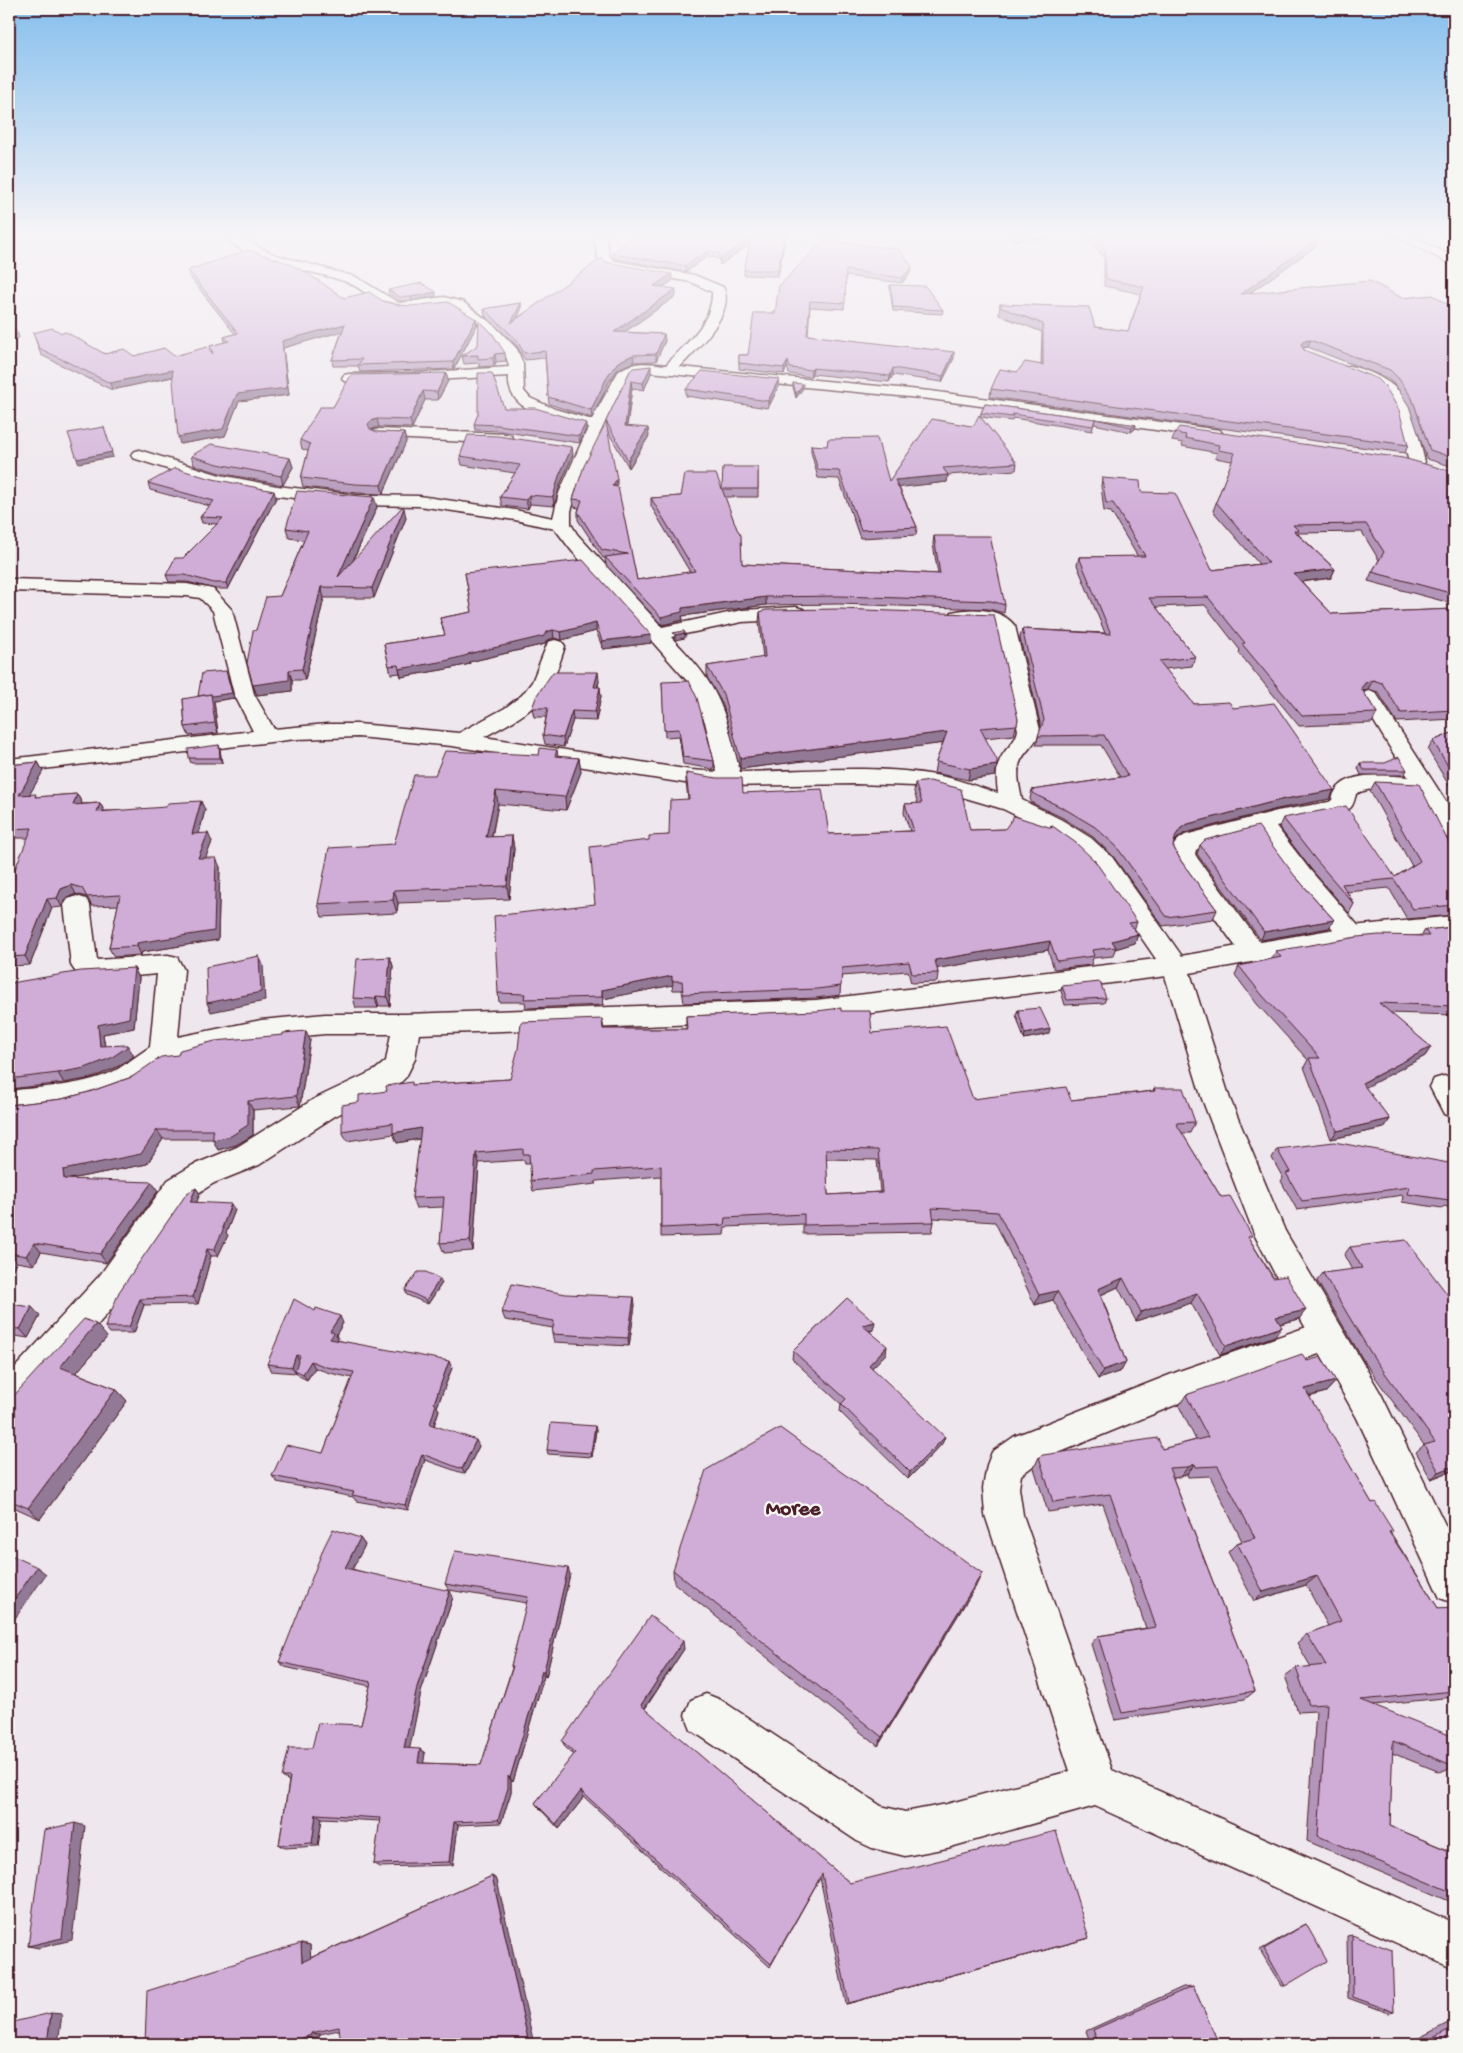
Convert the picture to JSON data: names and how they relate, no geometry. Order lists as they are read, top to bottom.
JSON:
{
  "districts": ["Moree"]
}
